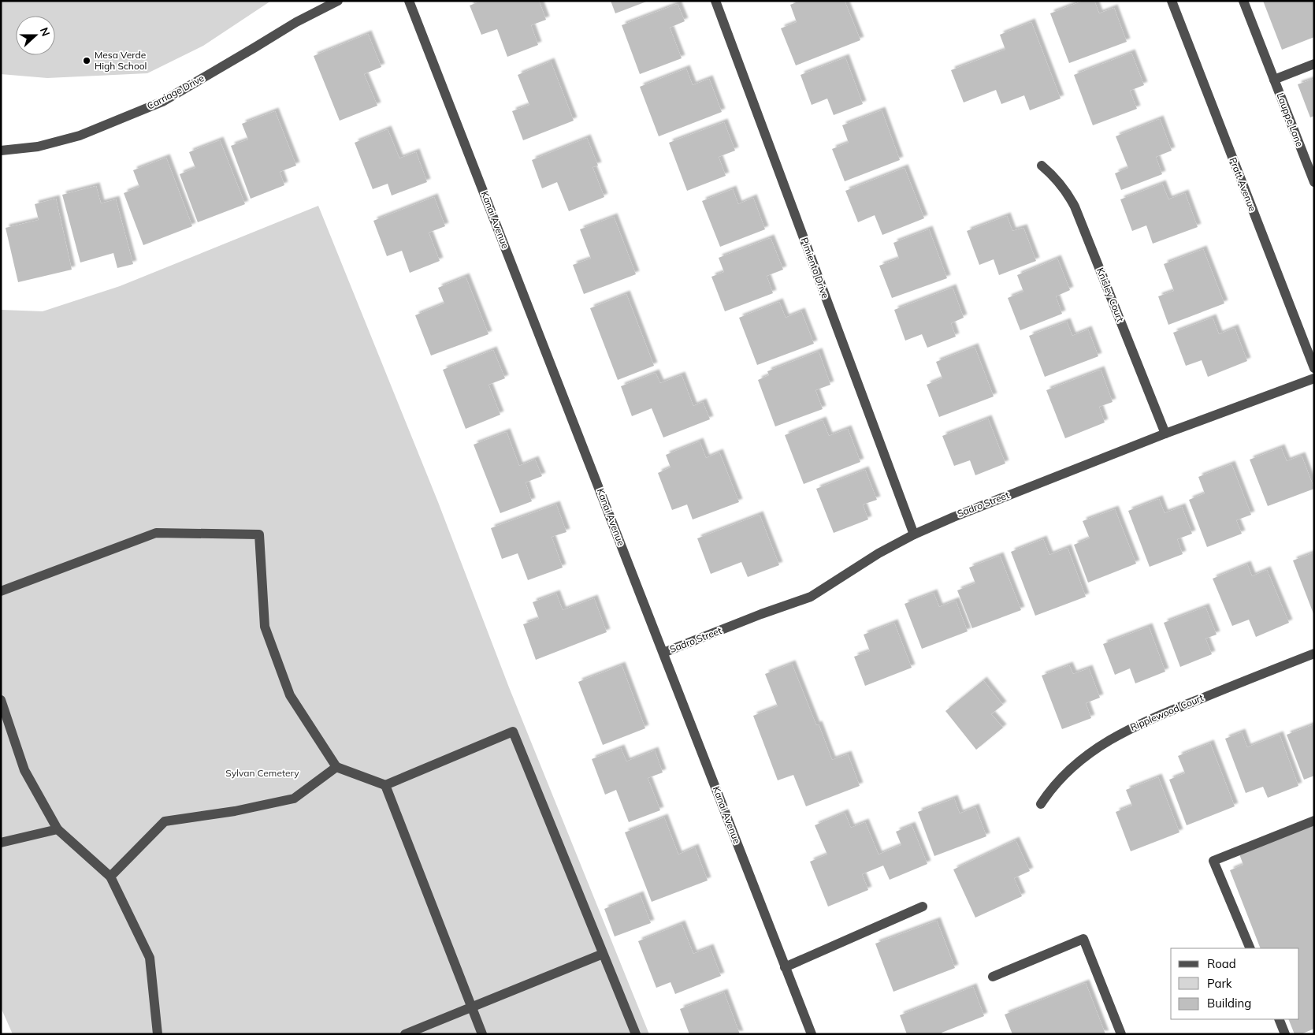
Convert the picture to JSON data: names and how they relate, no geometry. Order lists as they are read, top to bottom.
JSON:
{
  "streets": {
    "street": [
      "Carriage Drive",
      "Lauppe Lane",
      "Pratt Avenue",
      "Kanai Avenue",
      "Pimienta Drive",
      "Knisley Court",
      "Sadro Street",
      "Ripplewood Court"
    ]
  },
  "crossings": [
    ["Kanai Avenue", "Sadro Street"],
    ["Pimienta Drive", "Sadro Street"],
    ["Knisley Court", "Sadro Street"]
  ],
  "parks": ["Sylvan Cemetery"],
  "places": ["Mesa Verde High School"],
  "legend": ["Road", "Park", "Building"],
  "north": "right"
}
